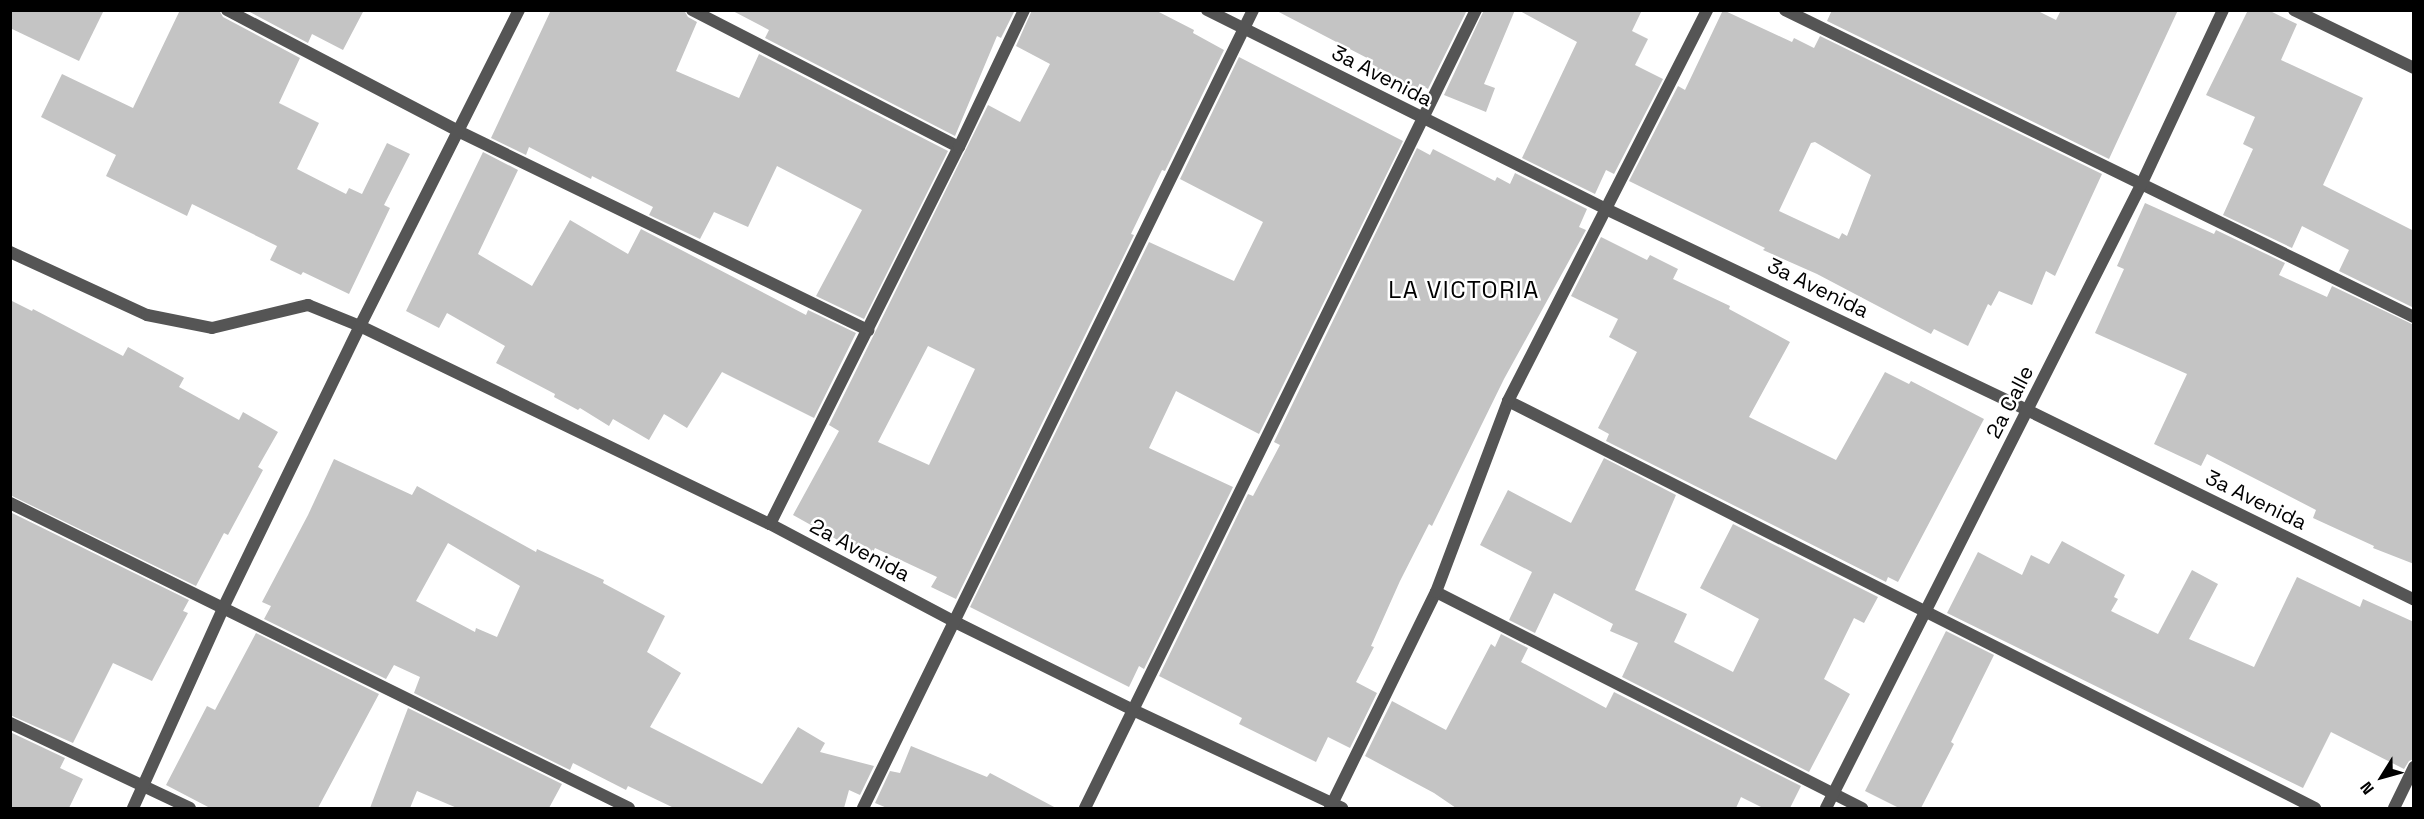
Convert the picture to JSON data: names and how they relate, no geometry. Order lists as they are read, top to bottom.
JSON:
{
  "streets": {
    "street": ["3a Avenida", "2a Calle", "2a Avenida"]
  },
  "crossings": [
    ["3a Avenida", "2a Calle"]
  ],
  "districts": ["LA VICTORIA"],
  "north": "bottom left"
}
